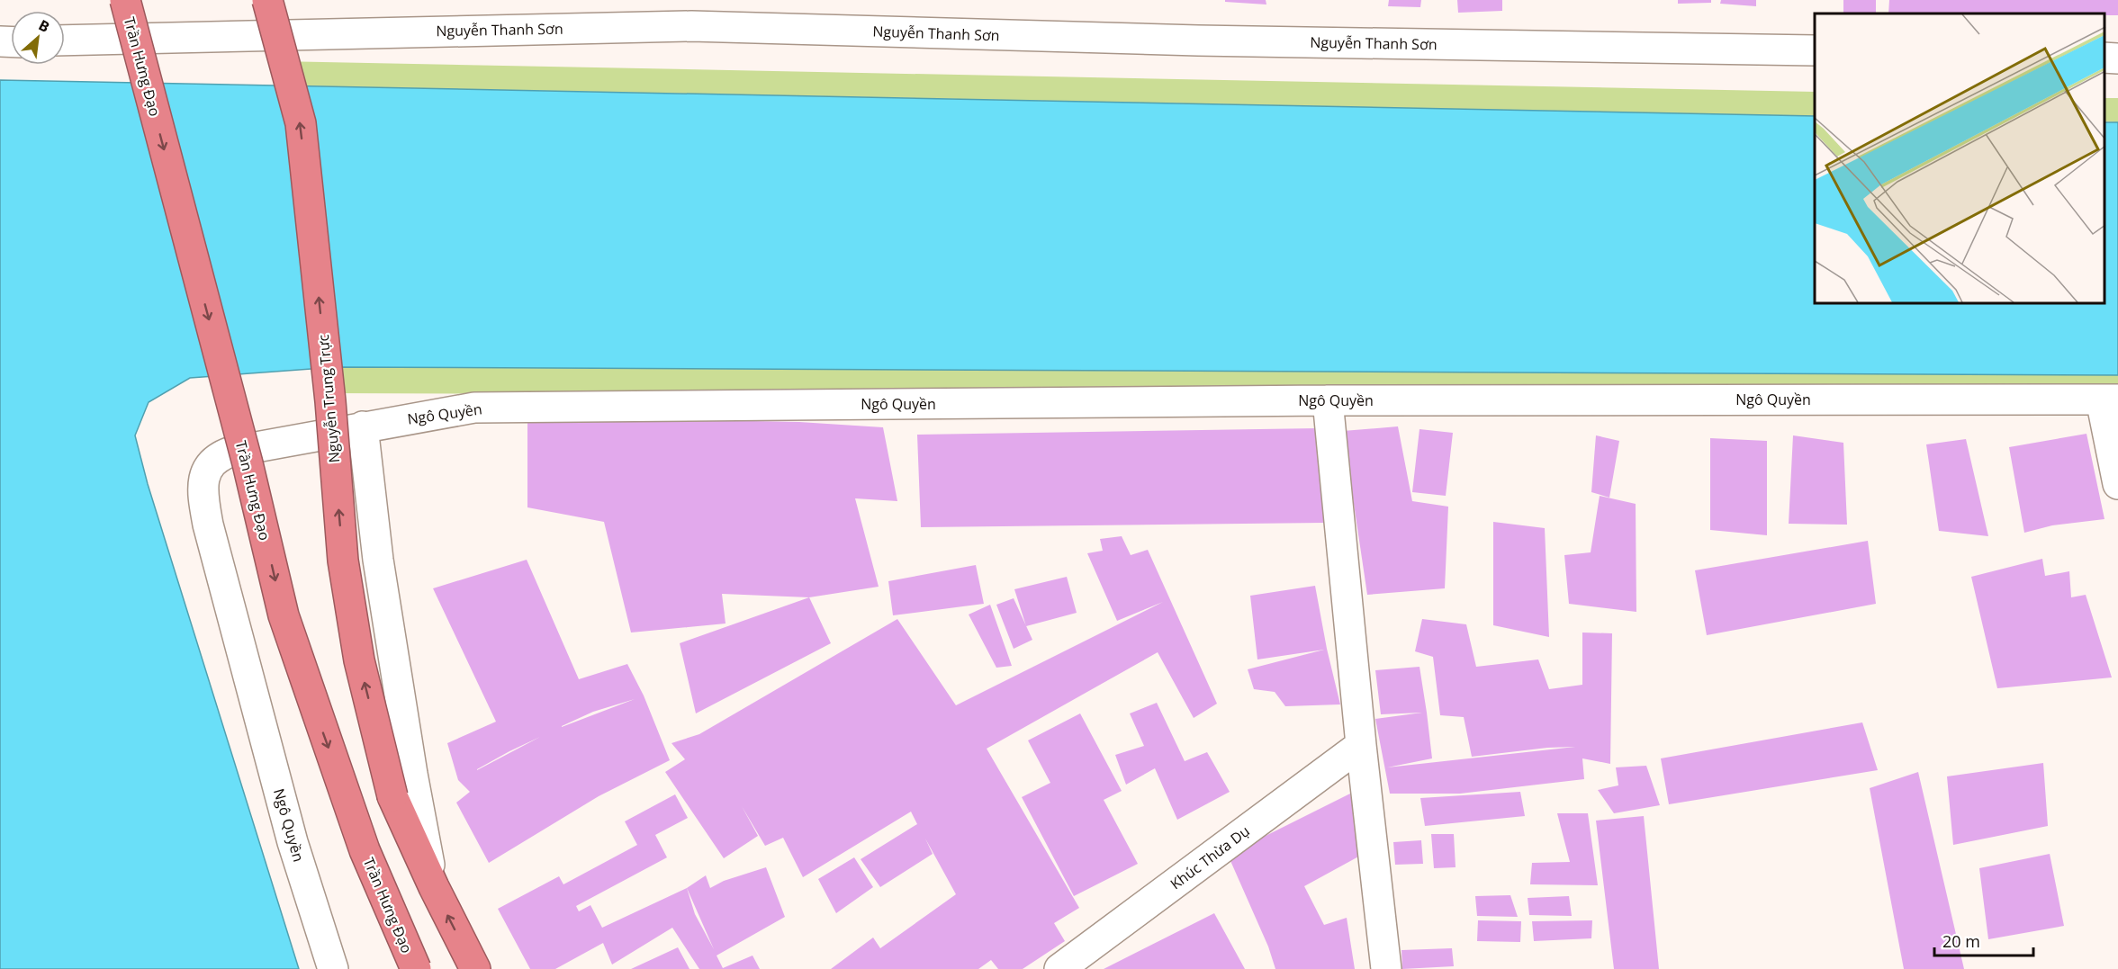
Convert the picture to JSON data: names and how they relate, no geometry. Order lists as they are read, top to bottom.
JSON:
{
  "streets": {
    "highway": ["Trần Hưng Đạo", "Nguyễn Trung Trực"],
    "street": ["Nguyễn Thanh Sơn", "Ngô Quyền", "Khúc Thừa Dụ"]
  },
  "one_way": ["Trần Hưng Đạo", "Nguyễn Trung Trực"],
  "scale_bar": "20 m",
  "north": "top right"
}
